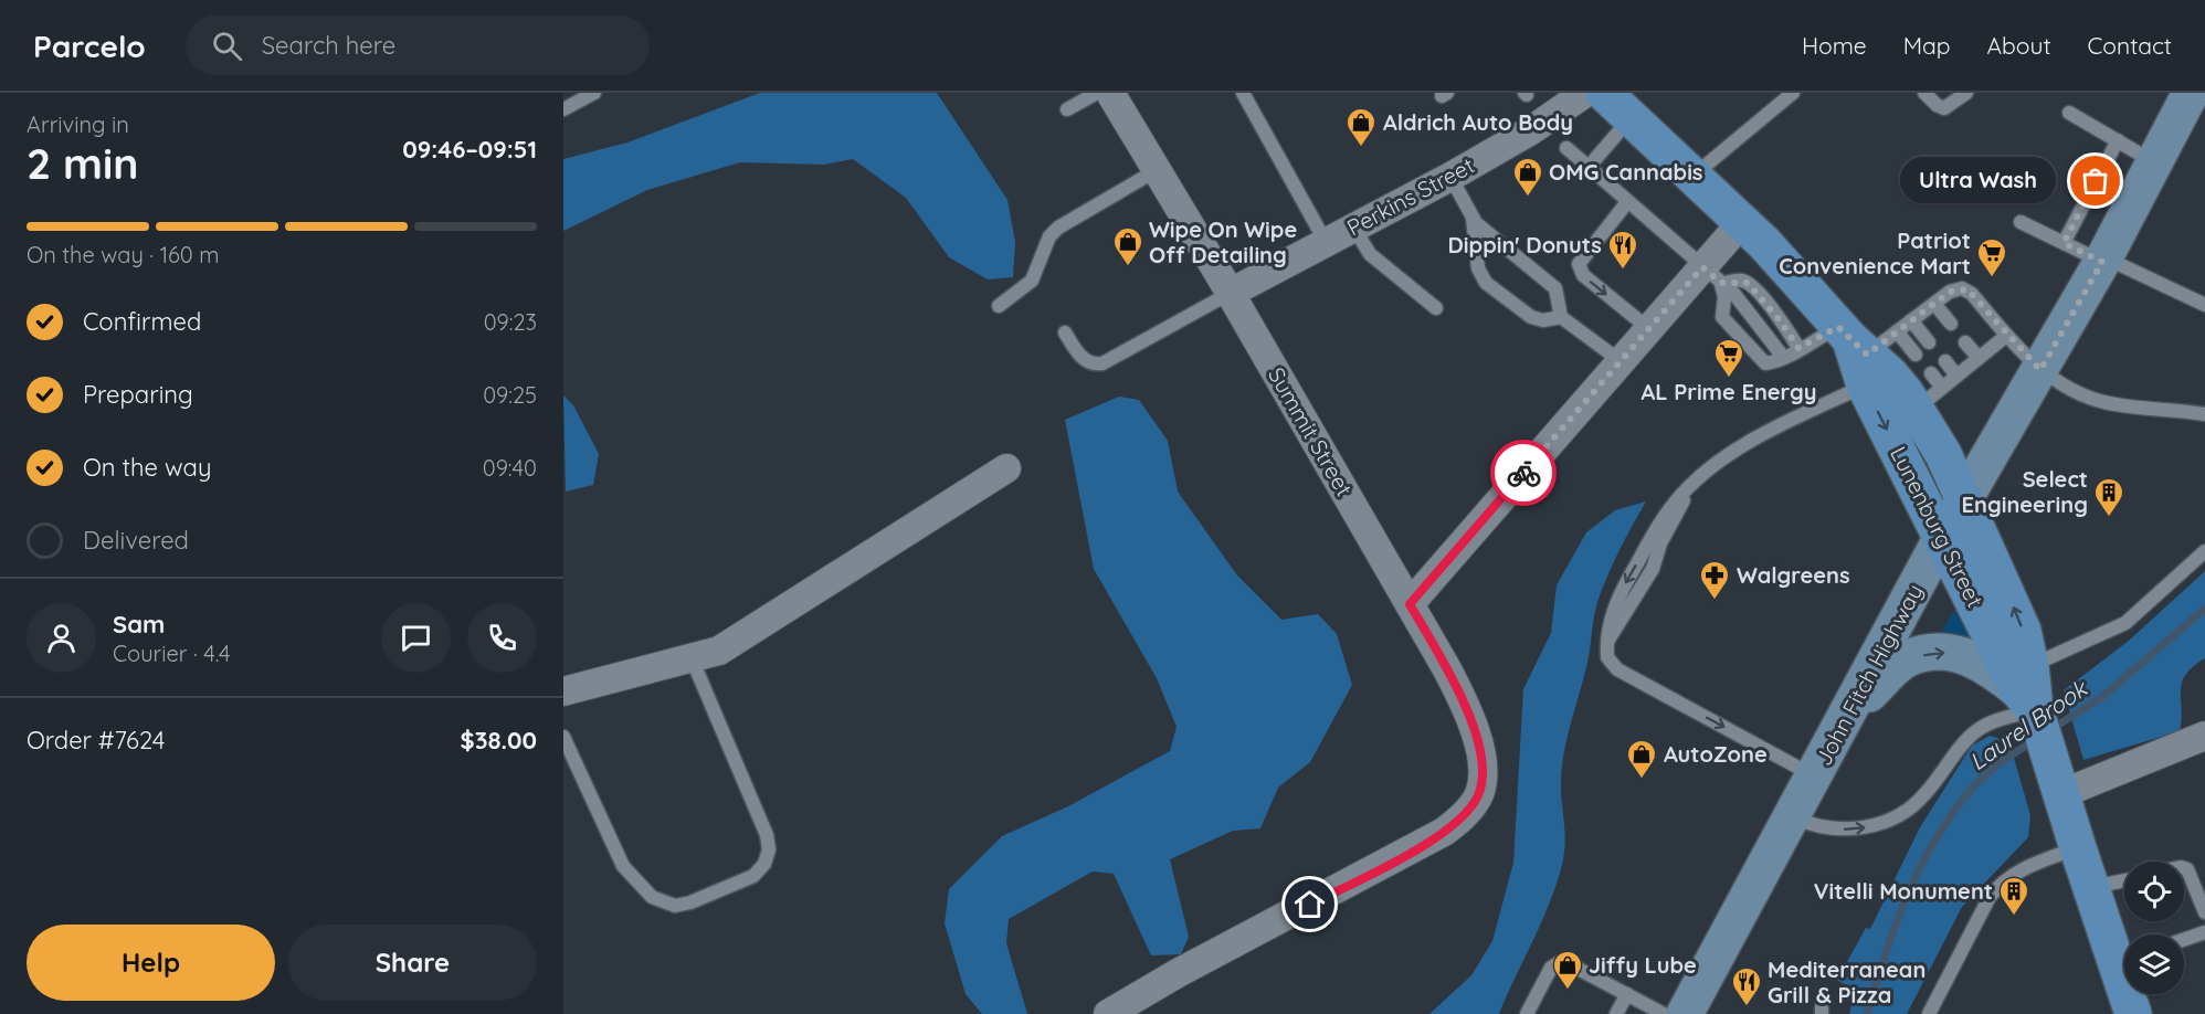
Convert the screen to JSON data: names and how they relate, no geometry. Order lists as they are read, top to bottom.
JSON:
{
  "streets": {
    "main road": ["Lunenburg Street", "John Fitch Highway"],
    "street": ["Perkins Street", "Summit Street"]
  },
  "crossings": [
    ["Perkins Street", "Summit Street"],
    ["Lunenburg Street", "John Fitch Highway"]
  ],
  "water": ["Laurel Brook"],
  "places": {
    "shop": [
      "Aldrich Auto Body",
      "OMG Cannabis",
      "Wipe On Wipe Off Detailing",
      "AutoZone",
      "Jiffy Lube"
    ],
    "other": ["Ultra Wash"],
    "restaurant": ["Dippin' Donuts", "Mediterranean Grill & Pizza"],
    "supermarket": ["Patriot Convenience Mart", "AL Prime Energy"],
    "building": ["Select Engineering", "Vitelli Monument"],
    "pharmacy": ["Walgreens"]
  },
  "page": {
    "header": "Parcelo",
    "search": "Search here",
    "nav": [
      "Home",
      "Map",
      "About",
      "Contact"
    ],
    "heading": ["2 min", "Arriving in", "09:46–09:51"],
    "panel": [
      "Sam",
      "Courier · 4.4",
      "Order #7624",
      "$38.00"
    ],
    "bubble": "Ultra Wash",
    "bar": "On the way · 160 m",
    "list": [
      ["Confirmed", "09:23"],
      ["Preparing", "09:25"],
      ["On the way", "09:40"],
      "Delivered"
    ],
    "buttons": ["Help", "Share"]
  }
}
